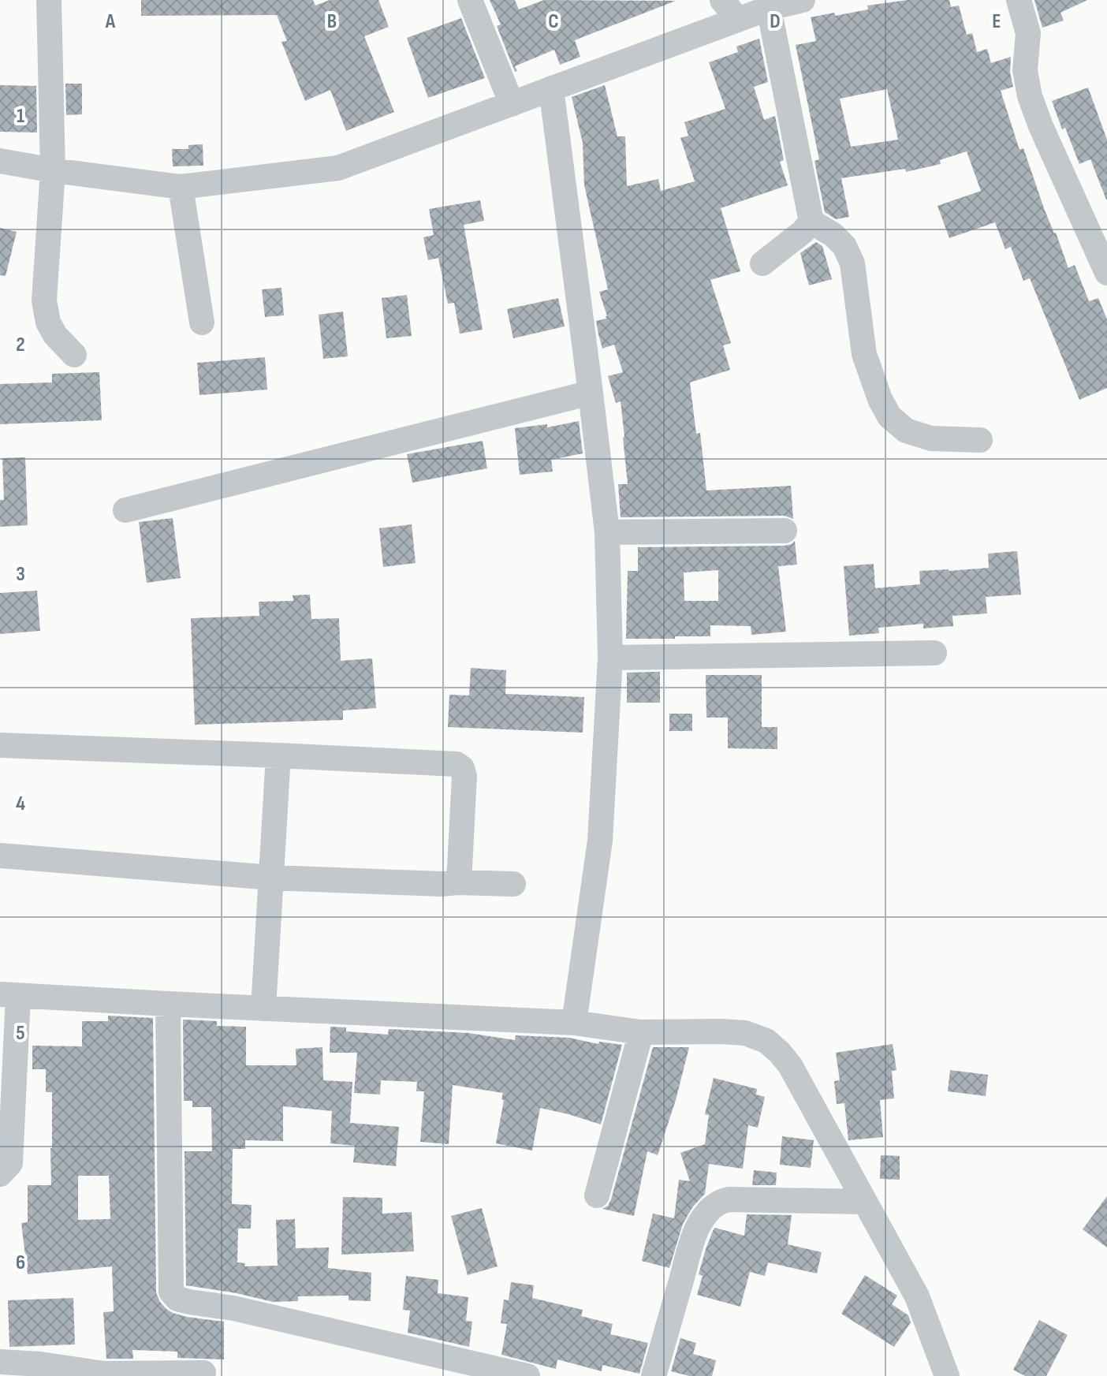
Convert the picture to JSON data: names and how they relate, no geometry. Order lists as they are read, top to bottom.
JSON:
{
  "grid": {
    "columns": [
      "A",
      "B",
      "C",
      "D",
      "E"
    ],
    "rows": [
      "1",
      "2",
      "3",
      "4",
      "5",
      "6"
    ]
  }
}
